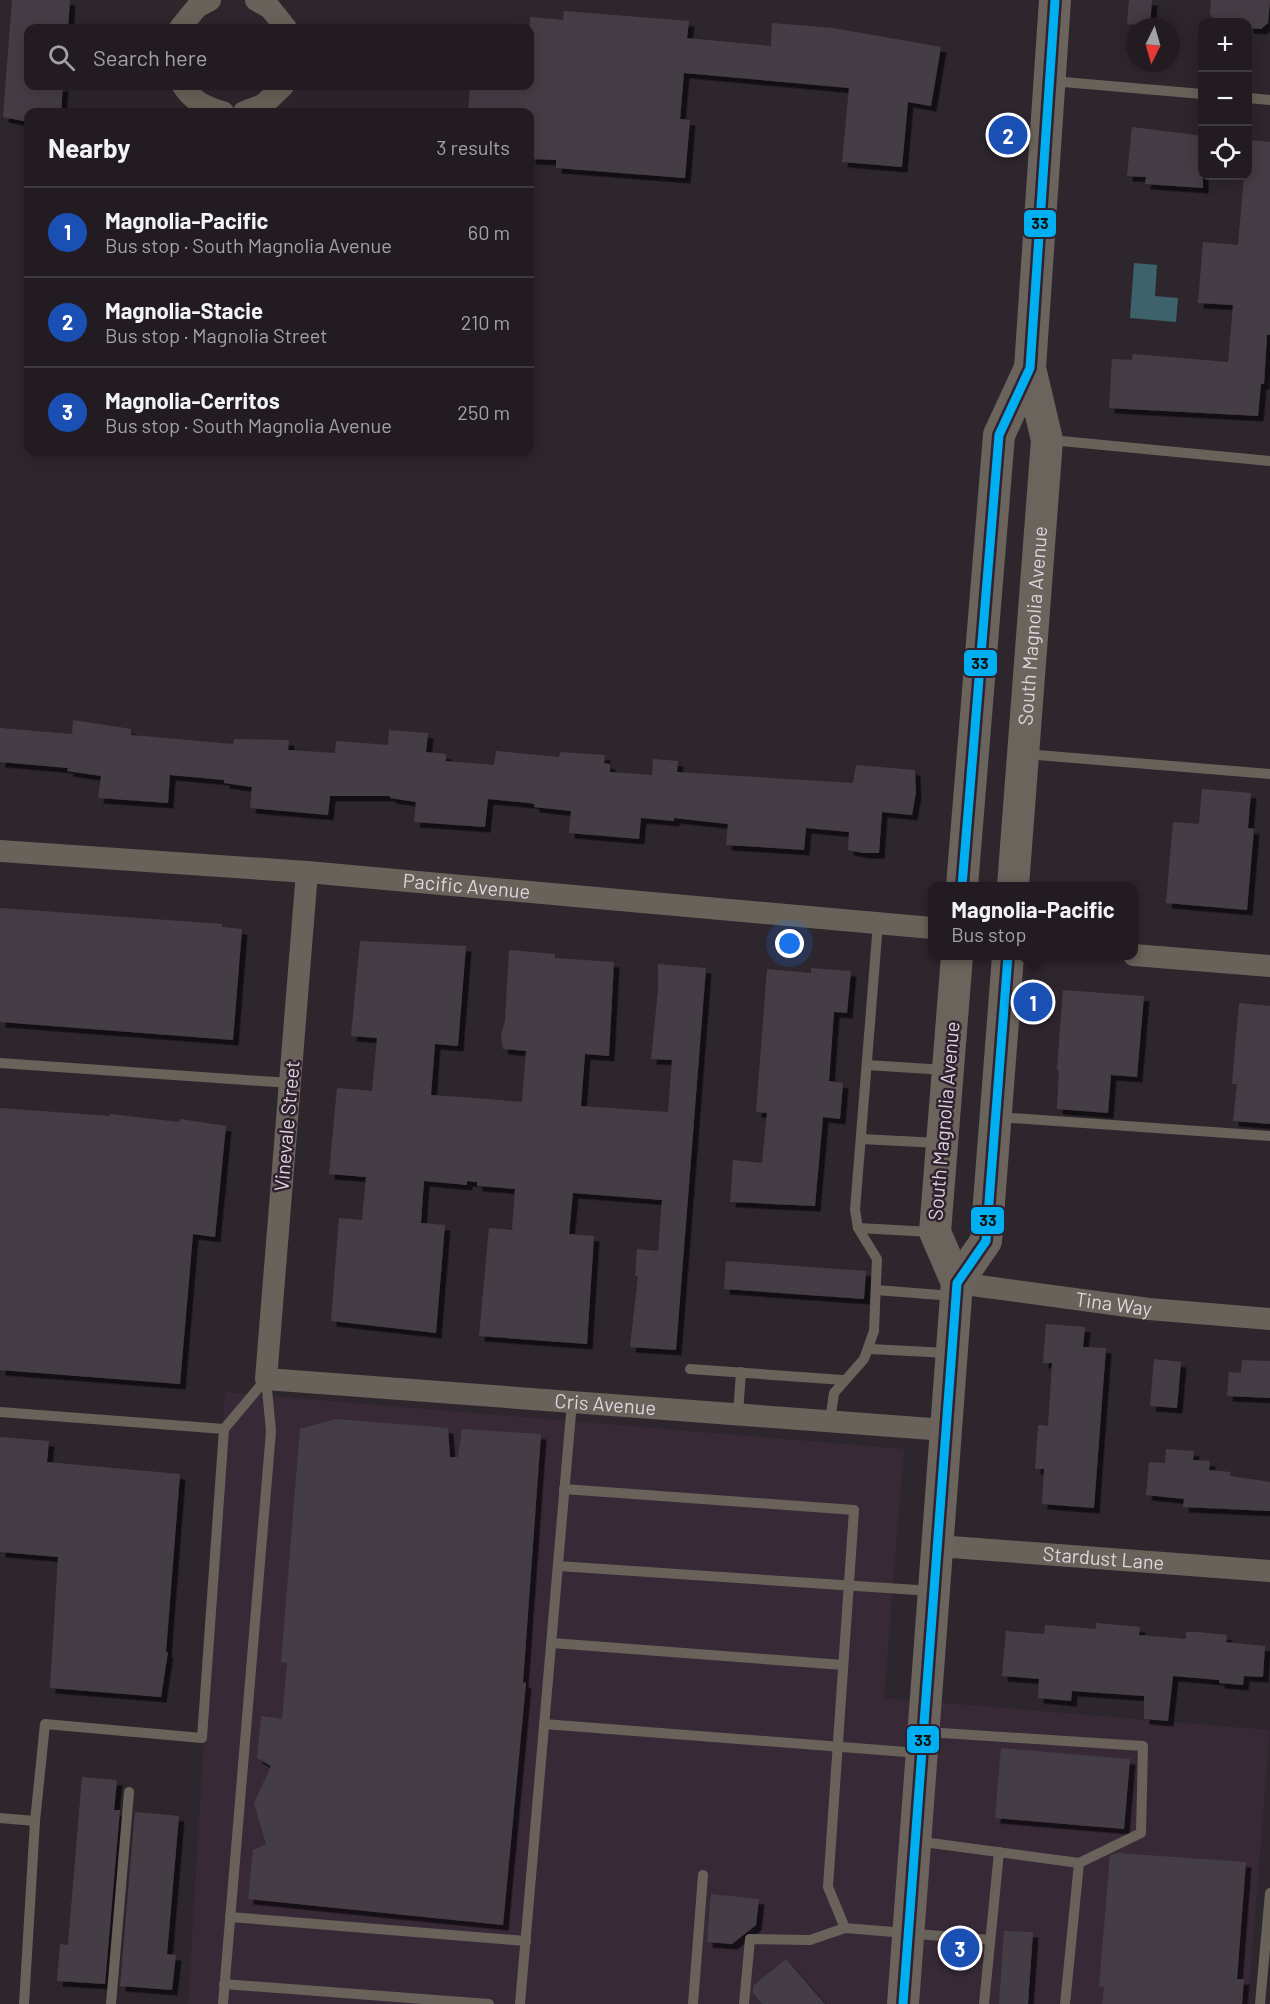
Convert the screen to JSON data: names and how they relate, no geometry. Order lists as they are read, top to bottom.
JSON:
{
  "streets": {
    "main road": ["South Magnolia Avenue"],
    "street": [
      "Pacific Avenue",
      "Vinevale Street",
      "Tina Way",
      "Cris Avenue",
      "Stardust Lane"
    ]
  },
  "crossings": [
    ["South Magnolia Avenue", "Tina Way"],
    ["South Magnolia Avenue", "Cris Avenue"],
    ["South Magnolia Avenue", "Stardust Lane"],
    ["Pacific Avenue", "Vinevale Street"],
    ["Vinevale Street", "Cris Avenue"]
  ],
  "lines": ["transit line 33"],
  "north": "bottom",
  "page": {
    "map_buttons": ["+", "−"],
    "search": "Search here",
    "heading": ["Nearby", "3 results"],
    "pins": ["2", "1", "3"],
    "list": [
      {
        "mark": "1",
        "name": "Magnolia-Pacific",
        "note": "Bus stop · South Magnolia Avenue",
        "value": "60 m"
      },
      {
        "mark": "2",
        "name": "Magnolia-Stacie",
        "note": "Bus stop · Magnolia Street",
        "value": "210 m"
      },
      {
        "mark": "3",
        "name": "Magnolia-Cerritos",
        "note": "Bus stop · South Magnolia Avenue",
        "value": "250 m"
      }
    ],
    "popup": ["Magnolia-Pacific", "Bus stop"]
  }
}
